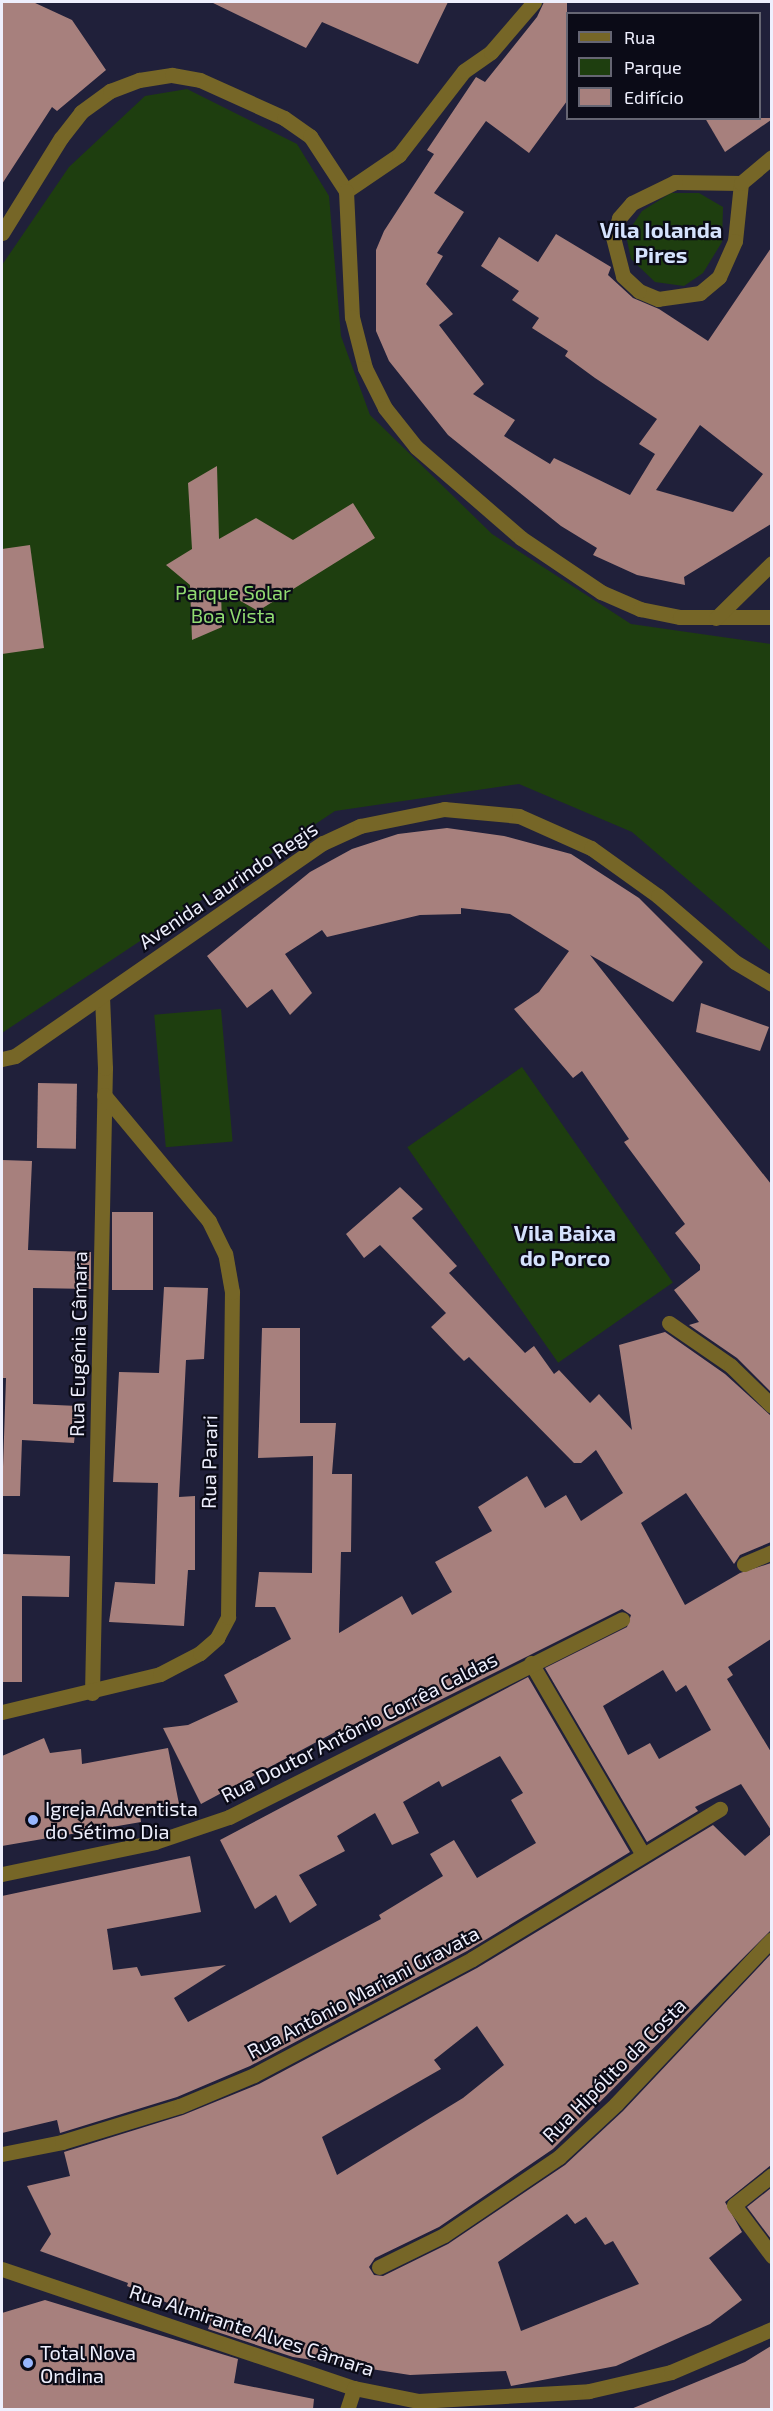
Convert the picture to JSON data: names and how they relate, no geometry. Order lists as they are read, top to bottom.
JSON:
{
  "streets": {
    "street": [
      "Avenida Laurindo Regis",
      "Rua Eugênia Câmara",
      "Rua Parari",
      "Rua Doutor Antônio Corrêa Caldas",
      "Rua Antônio Mariani Gravata",
      "Rua Hipólito da Costa",
      "Rua Almirante Alves Câmara"
    ]
  },
  "crossings": [
    ["Avenida Laurindo Regis", "Rua Eugênia Câmara"],
    ["Rua Eugênia Câmara", "Rua Parari"]
  ],
  "districts": ["Vila Iolanda Pires", "Vila Baixa do Porco"],
  "parks": ["Parque Solar Boa Vista"],
  "places": ["Igreja Adventista do Sétimo Dia", "Total Nova Ondina"],
  "legend": ["Rua", "Parque", "Edifício"]
}
